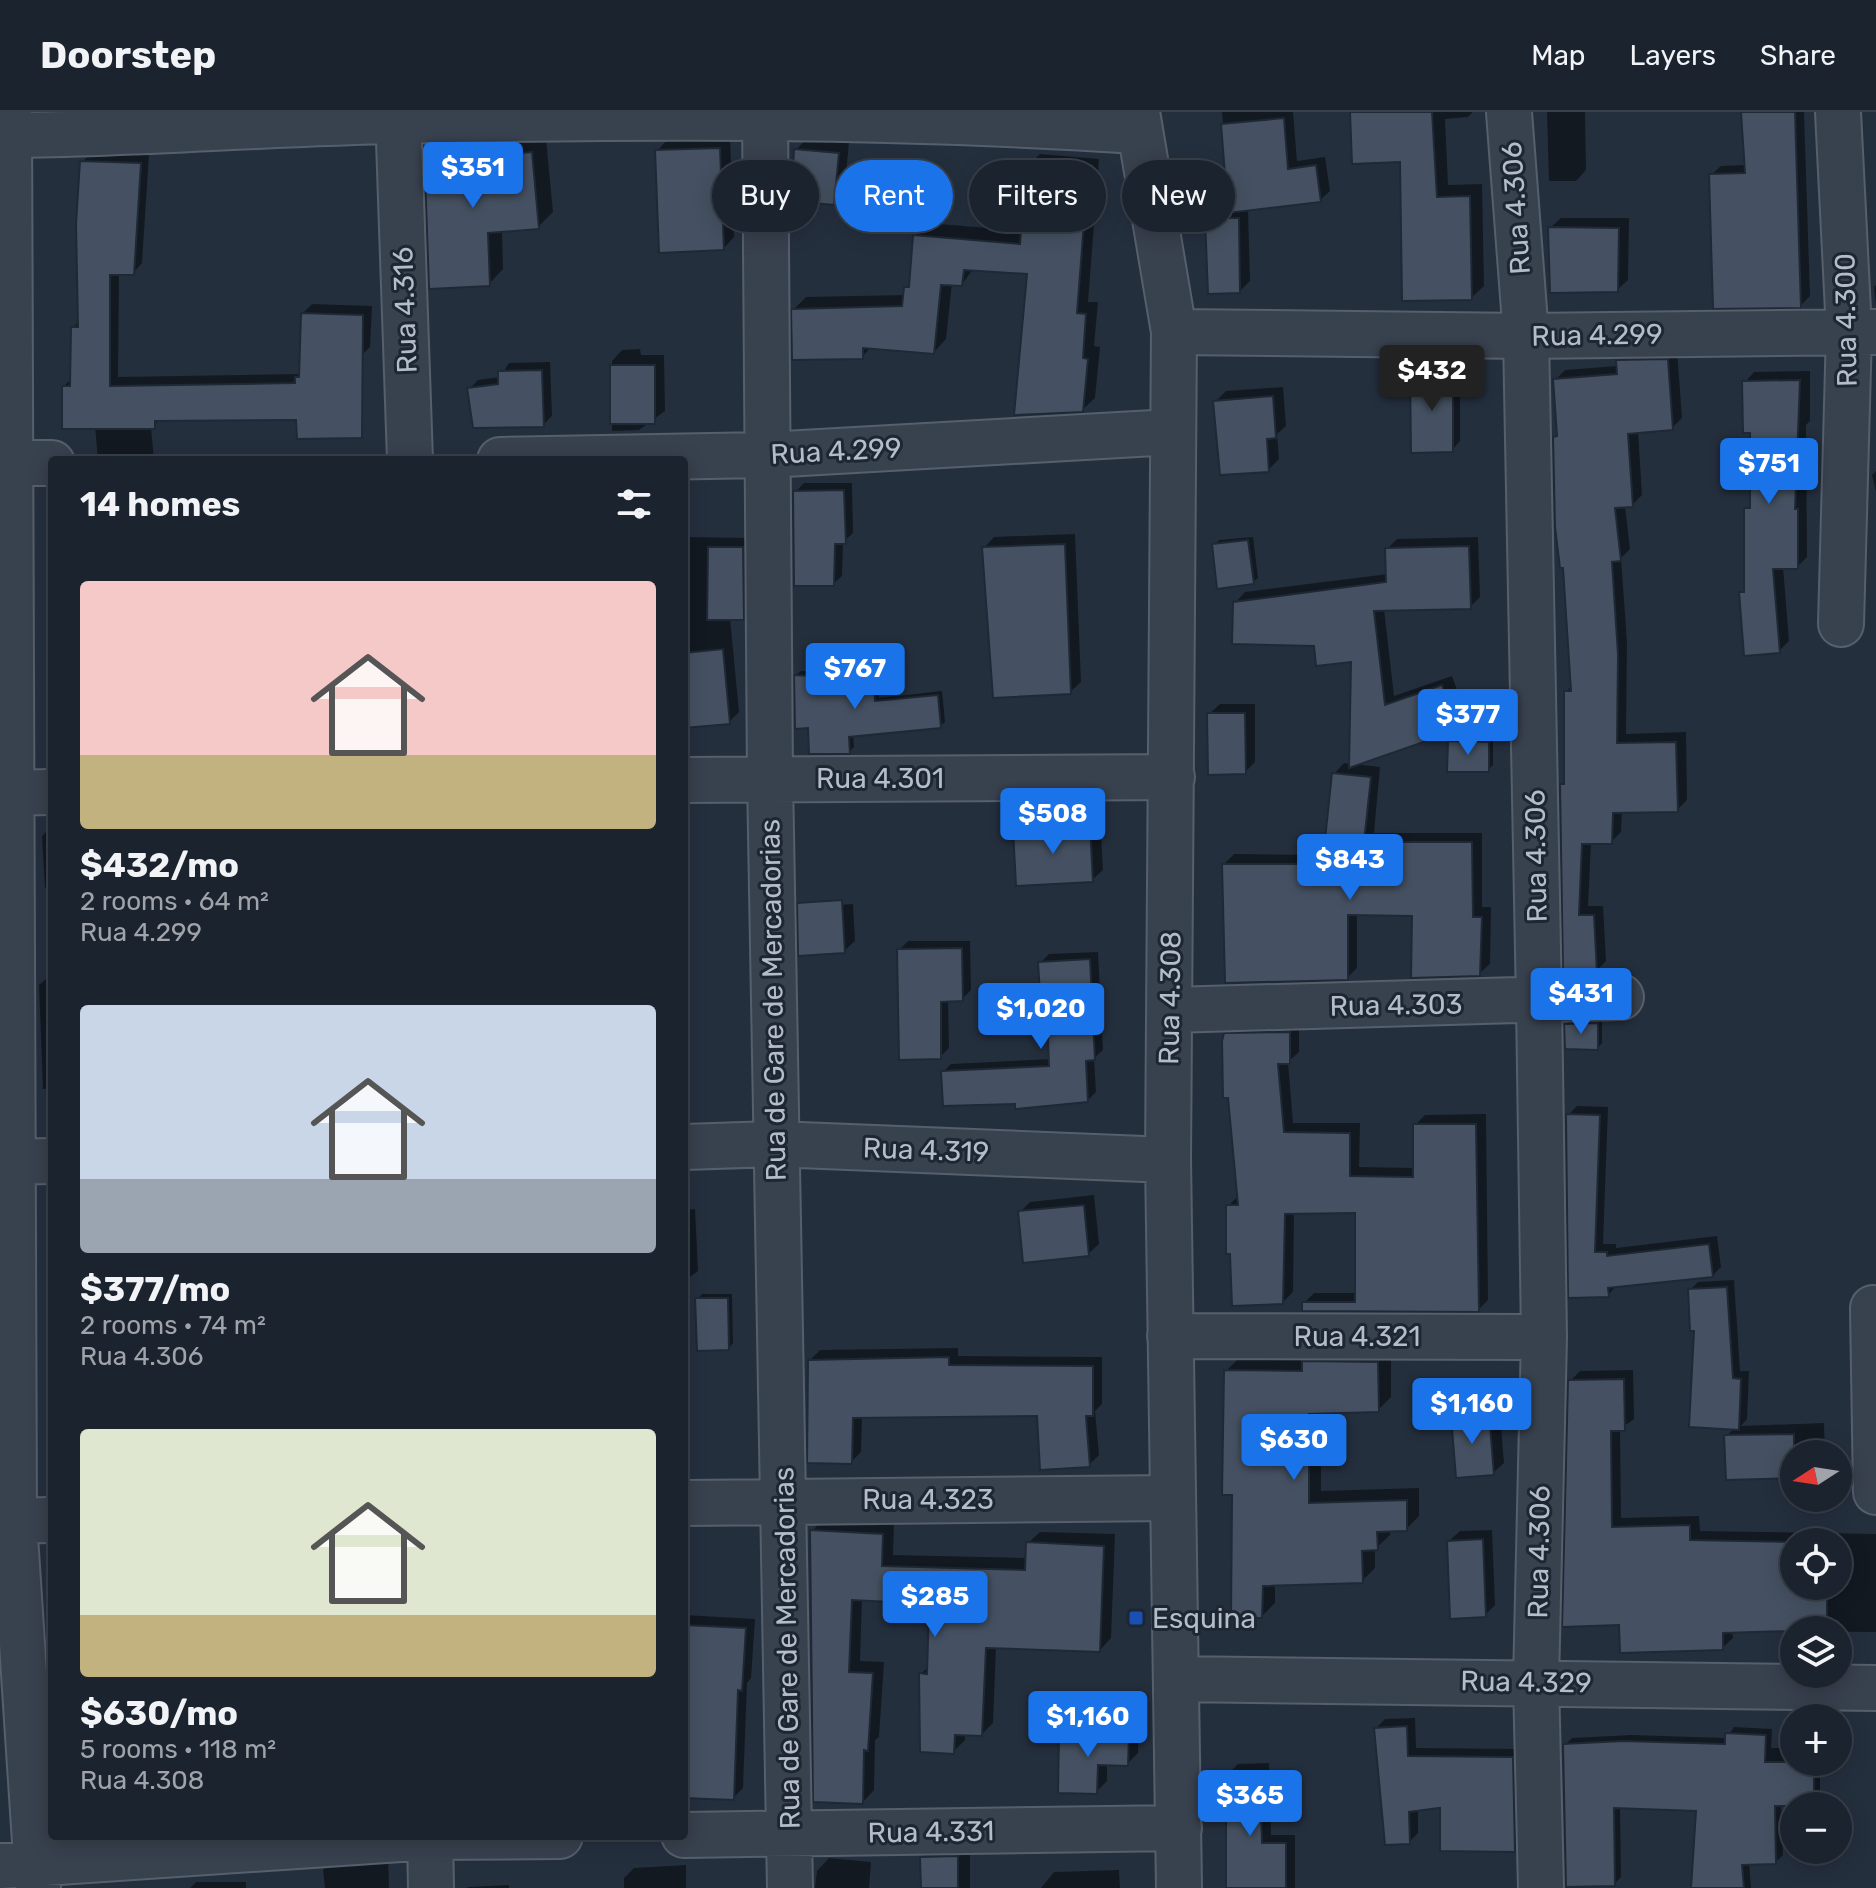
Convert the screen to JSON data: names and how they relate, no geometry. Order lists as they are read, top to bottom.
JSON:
{
  "streets": {
    "street": [
      "Rua 4.306",
      "Rua 4.316",
      "Rua 4.300",
      "Rua 4.299",
      "Rua 4.301",
      "Rua 4.308",
      "Rua de Gare de Mercadorias",
      "Rua 4.303",
      "Rua 4.319",
      "Rua 4.321",
      "Rua 4.323",
      "Rua 4.329",
      "Rua 4.331"
    ]
  },
  "crossings": [
    ["Rua 4.306", "Rua 4.299"],
    ["Rua 4.306", "Rua 4.303"],
    ["Rua 4.306", "Rua 4.321"],
    ["Rua 4.306", "Rua 4.329"],
    ["Rua 4.300", "Rua 4.299"],
    ["Rua 4.299", "Rua 4.308"],
    ["Rua 4.299", "Rua de Gare de Mercadorias"],
    ["Rua 4.301", "Rua 4.308"],
    ["Rua 4.301", "Rua de Gare de Mercadorias"],
    ["Rua 4.308", "Rua 4.303"],
    ["Rua 4.308", "Rua 4.319"],
    ["Rua 4.308", "Rua 4.321"],
    ["Rua 4.308", "Rua 4.323"],
    ["Rua 4.308", "Rua 4.329"],
    ["Rua 4.308", "Rua 4.331"],
    ["Rua de Gare de Mercadorias", "Rua 4.319"],
    ["Rua de Gare de Mercadorias", "Rua 4.323"],
    ["Rua de Gare de Mercadorias", "Rua 4.331"]
  ],
  "places": {
    "transit": ["Esquina"]
  },
  "north": "left",
  "page": {
    "header": "Doorstep",
    "nav": ["Map", "Layers", "Share"],
    "price": [
      "$351",
      "$432",
      "$751",
      "$767",
      "$377",
      "$508",
      "$843",
      "$431",
      "$1,020",
      "$1,160",
      "$630",
      "$285",
      "$1,160",
      "$365"
    ],
    "chip": [
      "Buy",
      "Rent",
      "Filters",
      "New"
    ],
    "heading": "14 homes",
    "list": [
      {
        "name": "$432/mo",
        "note": "2 rooms · 64 m² · Rua 4.299"
      },
      {
        "name": "$377/mo",
        "note": "2 rooms · 74 m² · Rua 4.306"
      },
      {
        "name": "$630/mo",
        "note": "5 rooms · 118 m² · Rua 4.308"
      }
    ],
    "map_buttons": ["+", "−"]
  }
}
